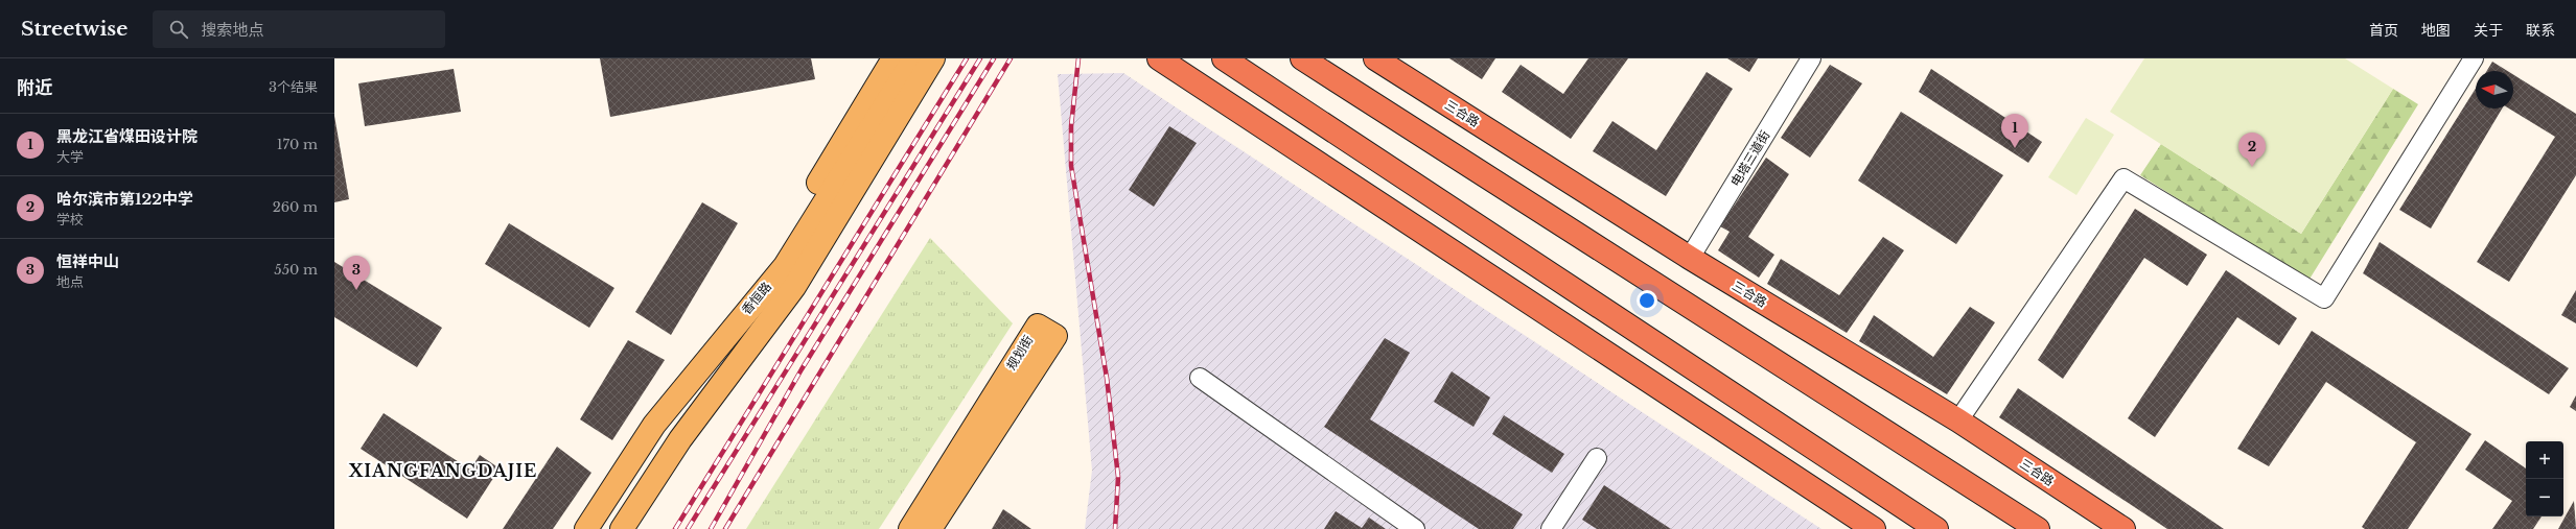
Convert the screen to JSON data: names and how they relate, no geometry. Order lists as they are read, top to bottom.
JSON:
{
  "streets": {
    "highway": ["三合路"],
    "main road": ["香恒路", "规划街"],
    "street": ["电塔三道街"]
  },
  "crossings": [
    ["三合路", "电塔三道街"]
  ],
  "districts": ["XIANGFANGDAJIE"],
  "north": "left",
  "page": {
    "header": "Streetwise",
    "search": "搜索地点",
    "nav": [
      "首页",
      "地图",
      "关于",
      "联系"
    ],
    "heading": ["附近", "3个结果"],
    "list": [
      {
        "mark": "1",
        "name": "黑龙江省煤田设计院",
        "note": "大学",
        "value": "170 m"
      },
      {
        "mark": "2",
        "name": "哈尔滨市第122中学",
        "note": "学校",
        "value": "260 m"
      },
      {
        "mark": "3",
        "name": "恒祥中山",
        "note": "地点",
        "value": "550 m"
      }
    ],
    "pins": ["1", "2", "3"],
    "map_buttons": ["+", "−"]
  }
}
